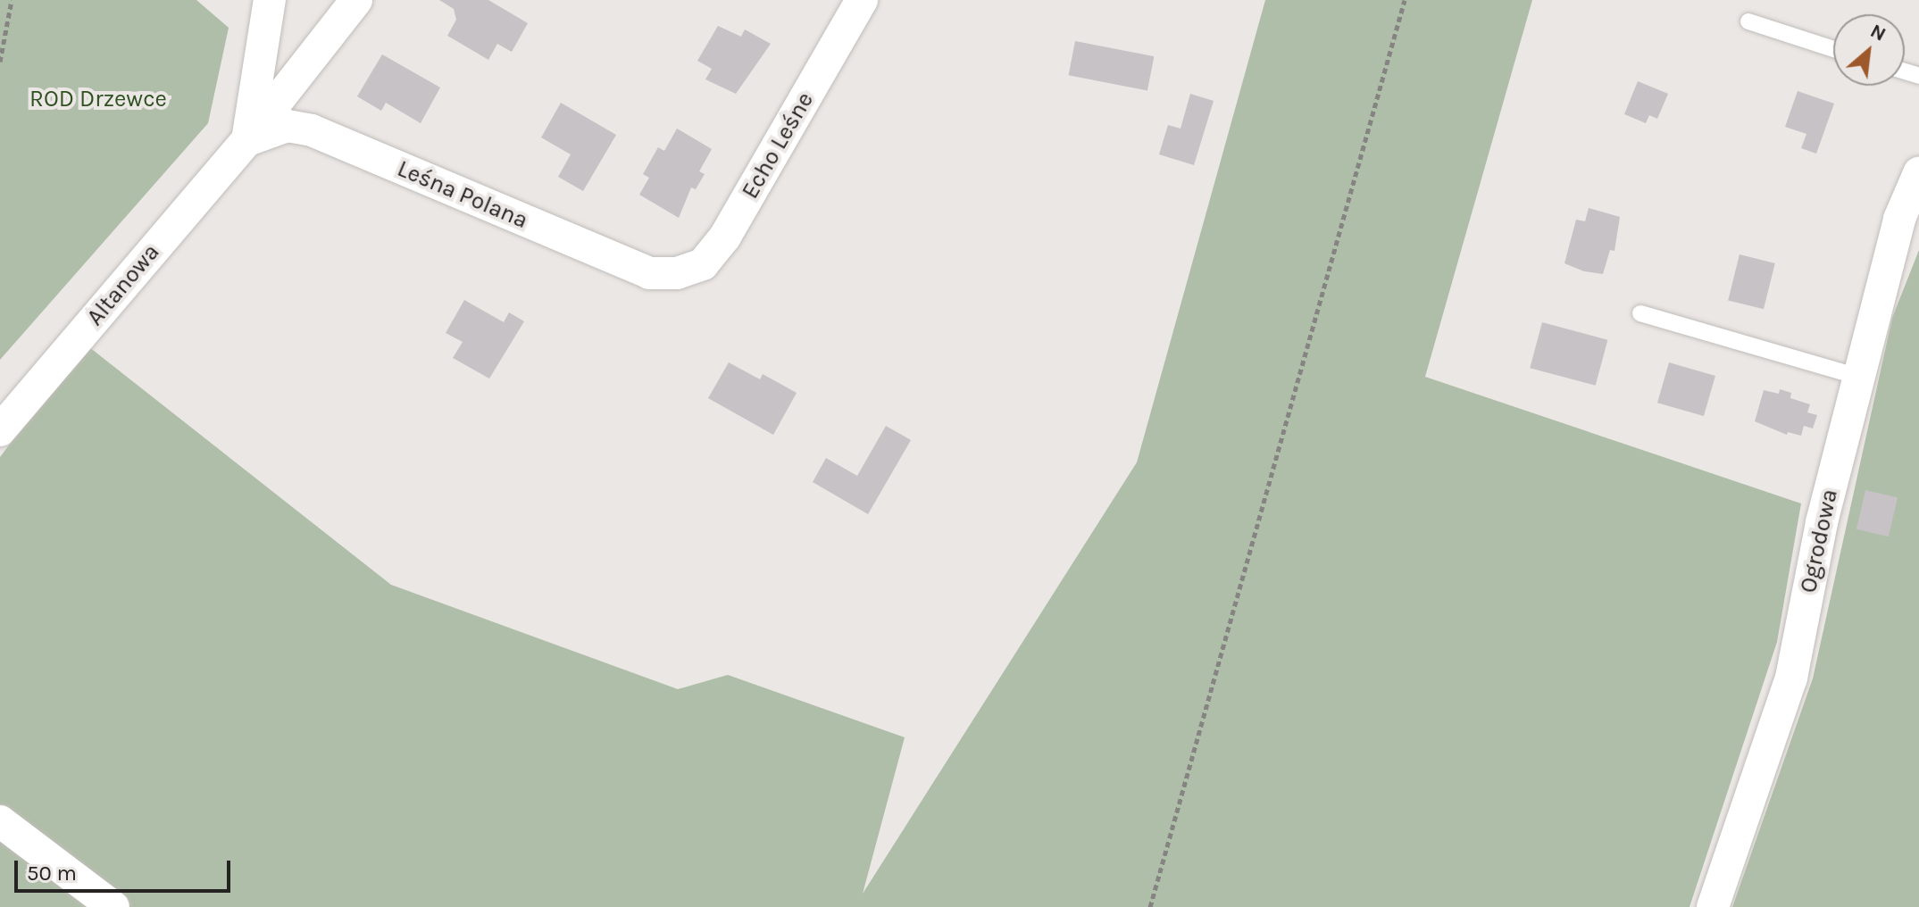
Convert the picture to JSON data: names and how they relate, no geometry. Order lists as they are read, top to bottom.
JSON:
{
  "streets": {
    "street": [
      "Echo Leśne",
      "Leśna Polana",
      "Altanowa",
      "Ogrodowa"
    ]
  },
  "crossings": [
    ["Echo Leśne", "Leśna Polana"],
    ["Leśna Polana", "Altanowa"]
  ],
  "parks": ["ROD Drzewce"],
  "scale_bar": "50 m",
  "north": "top right"
}
